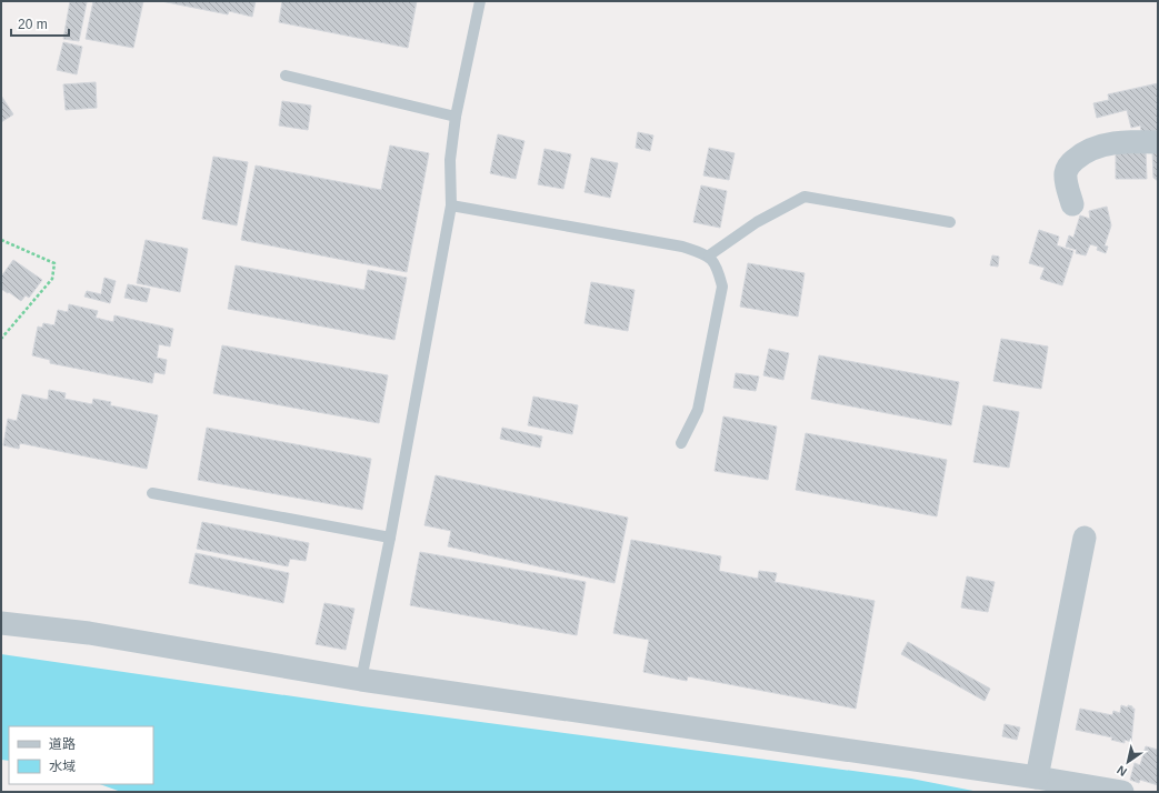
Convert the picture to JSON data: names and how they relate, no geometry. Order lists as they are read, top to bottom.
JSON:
{
  "legend": ["道路", "水域"],
  "scale_bar": "20 m",
  "north": "bottom left"
}
